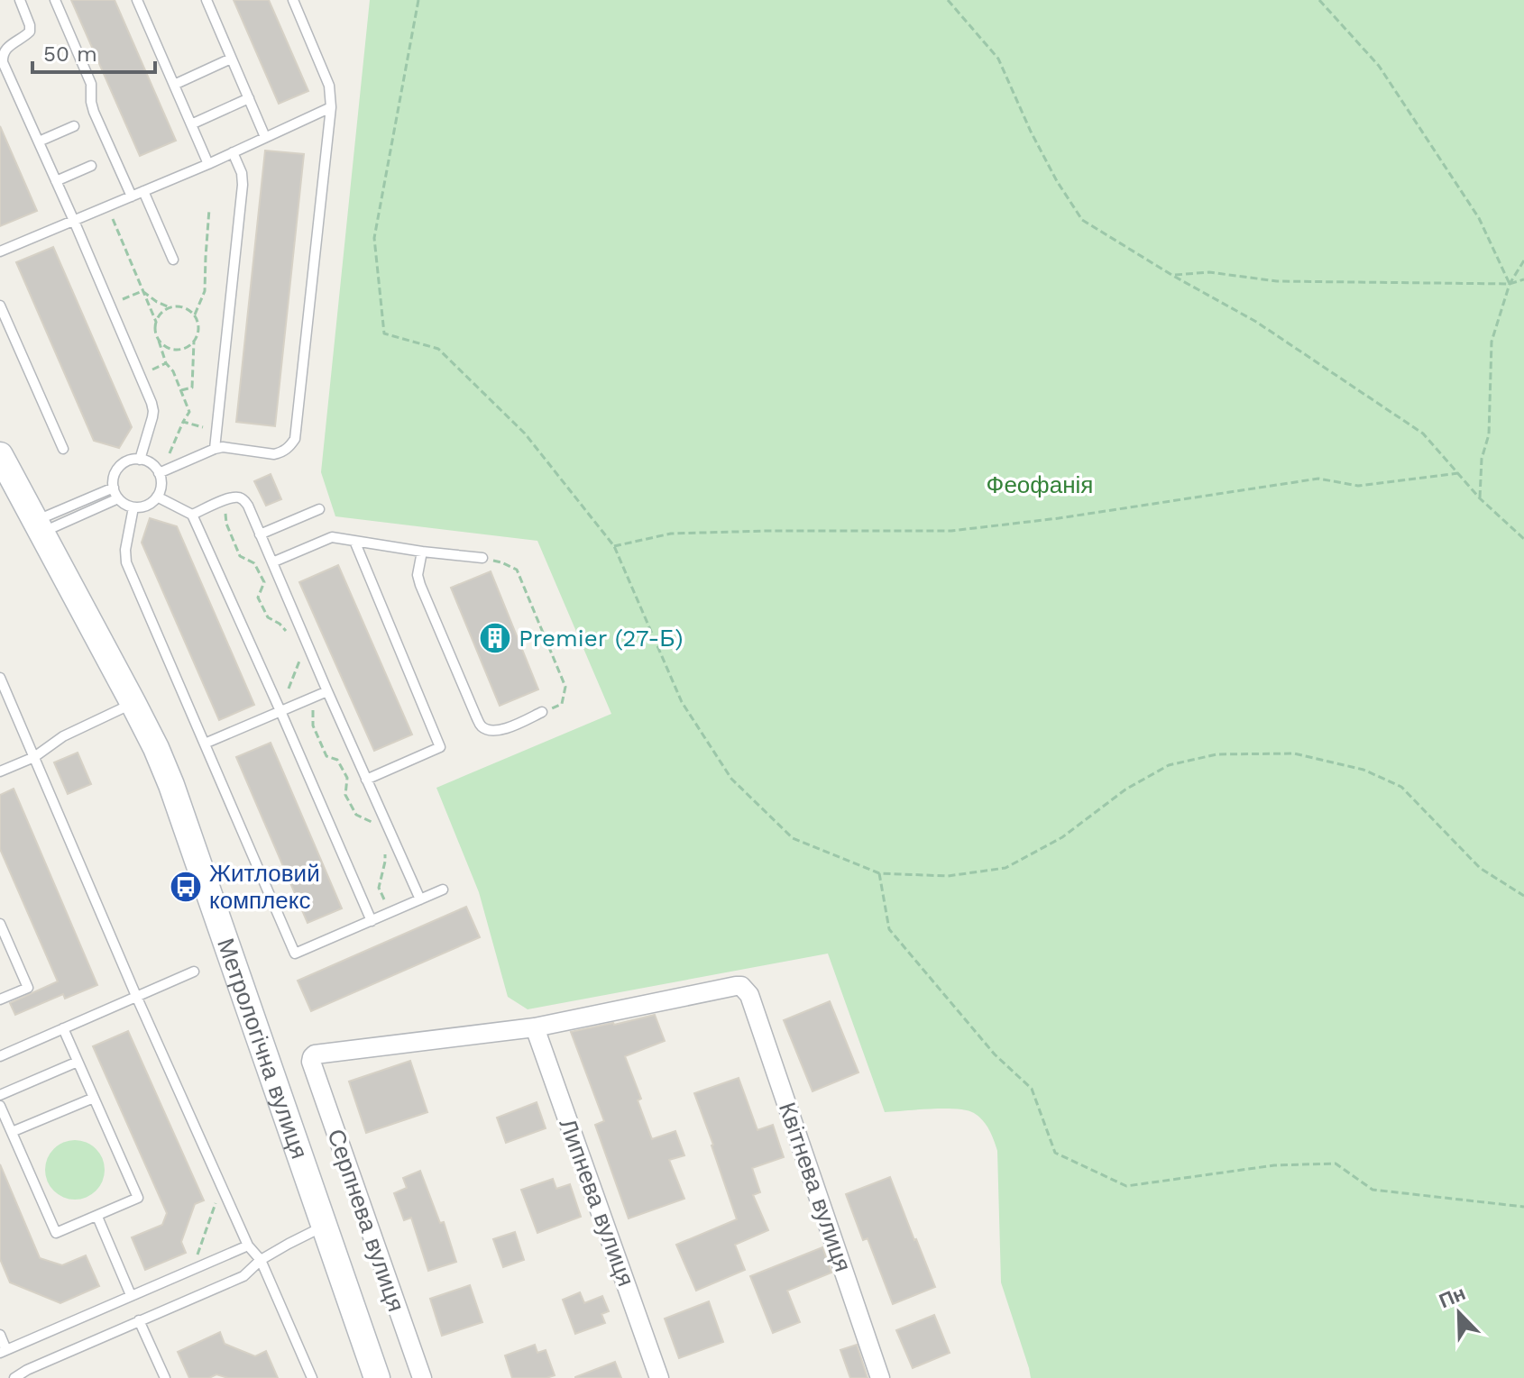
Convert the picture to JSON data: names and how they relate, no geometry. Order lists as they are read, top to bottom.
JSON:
{
  "streets": {
    "street": [
      "Метрологічна вулиця",
      "Квітнева вулиця",
      "Липнева вулиця",
      "Серпнева вулиця"
    ]
  },
  "crossings": [
    ["Квітнева вулиця", "Липнева вулиця"],
    ["Квітнева вулиця", "Серпнева вулиця"],
    ["Липнева вулиця", "Серпнева вулиця"]
  ],
  "parks": ["Феофанія"],
  "places": {
    "building": ["Premier (27-Б)"],
    "bus stop": ["Житловий комплекс"]
  },
  "scale_bar": "50 m",
  "north": "top left"
}
